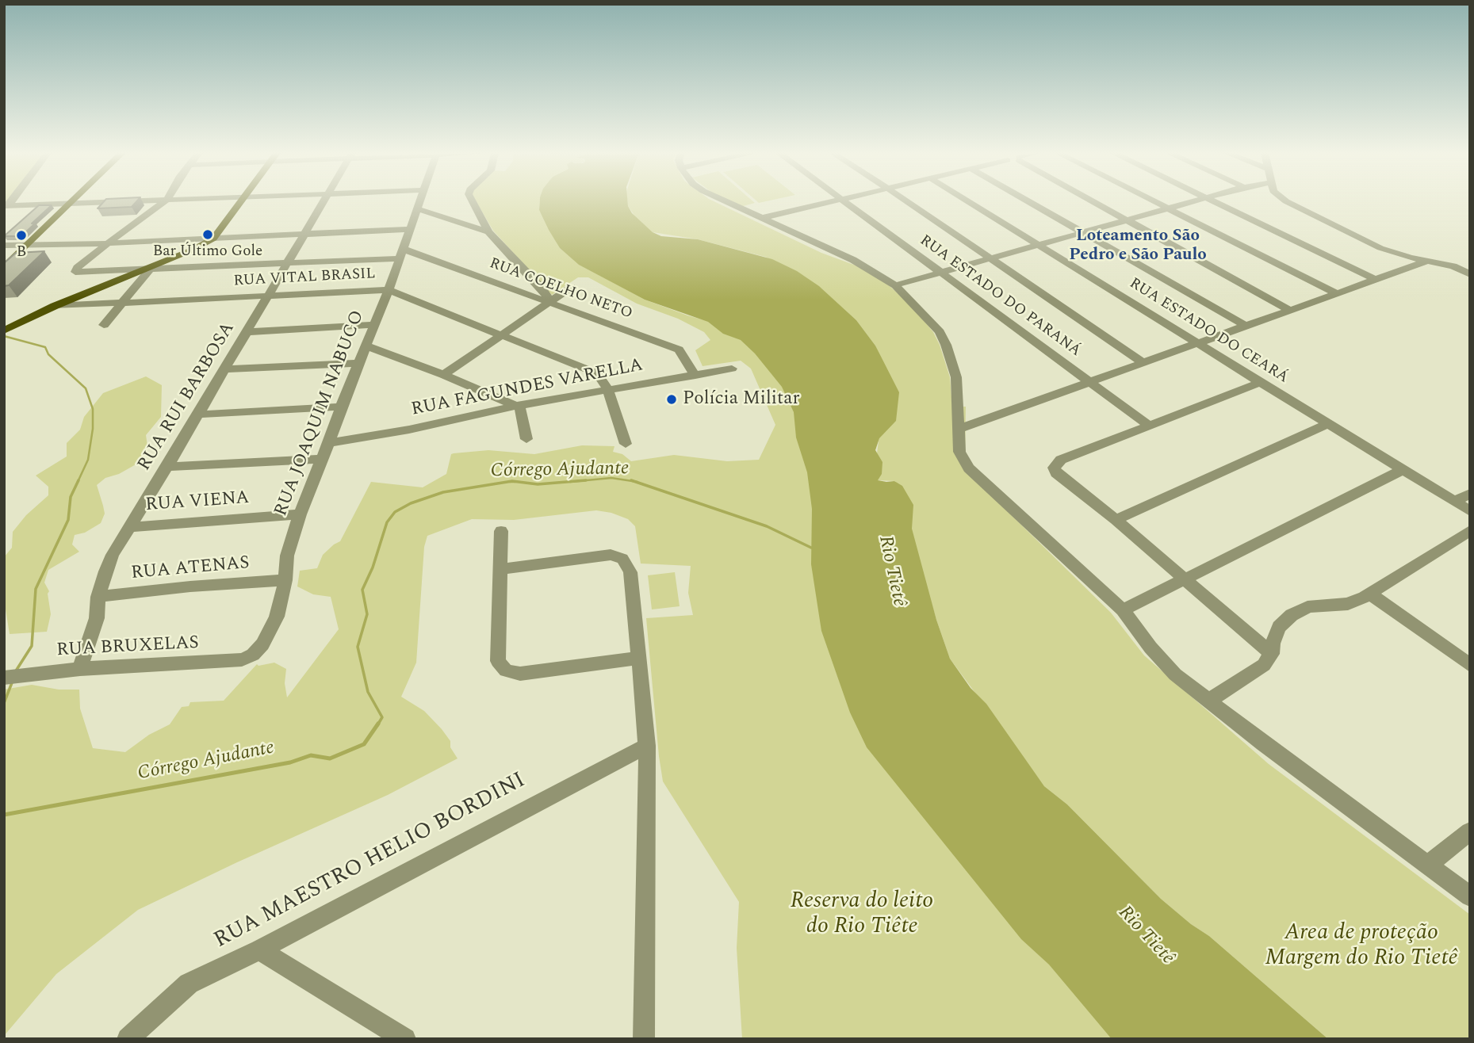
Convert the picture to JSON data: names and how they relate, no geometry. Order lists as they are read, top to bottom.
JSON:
{
  "streets": {
    "street": [
      "RUA VITAL BRASIL",
      "RUA COELHO NETO",
      "RUA ESTADO DO PARANÁ",
      "RUA ESTADO DO CEARÁ",
      "RUA FAGUNDES VARELLA",
      "RUA RUI BARBOSA",
      "RUA JOAQUIM NABUCO",
      "RUA VIENA",
      "RUA ATENAS",
      "RUA BRUXELAS",
      "RUA MAESTRO HELIO BORDINI"
    ]
  },
  "crossings": [
    ["RUA VITAL BRASIL", "RUA FAGUNDES VARELLA"],
    ["RUA VITAL BRASIL", "RUA RUI BARBOSA"],
    ["RUA VITAL BRASIL", "RUA JOAQUIM NABUCO"],
    ["RUA COELHO NETO", "RUA FAGUNDES VARELLA"],
    ["RUA COELHO NETO", "RUA JOAQUIM NABUCO"],
    ["RUA FAGUNDES VARELLA", "RUA JOAQUIM NABUCO"],
    ["RUA RUI BARBOSA", "RUA VIENA"],
    ["RUA RUI BARBOSA", "RUA ATENAS"],
    ["RUA RUI BARBOSA", "RUA BRUXELAS"],
    ["RUA JOAQUIM NABUCO", "RUA VIENA"],
    ["RUA JOAQUIM NABUCO", "RUA ATENAS"],
    ["RUA JOAQUIM NABUCO", "RUA BRUXELAS"]
  ],
  "districts": ["Loteamento São Pedro e São Paulo"],
  "water": ["Córrego Ajudante", "Rio Tietê"],
  "parks": ["Reserva do leito do Rio Tiête", "Area de proteção Margem do Rio Tietê"],
  "places": ["Bar Último Gole", "B", "Polícia Militar"]
}
